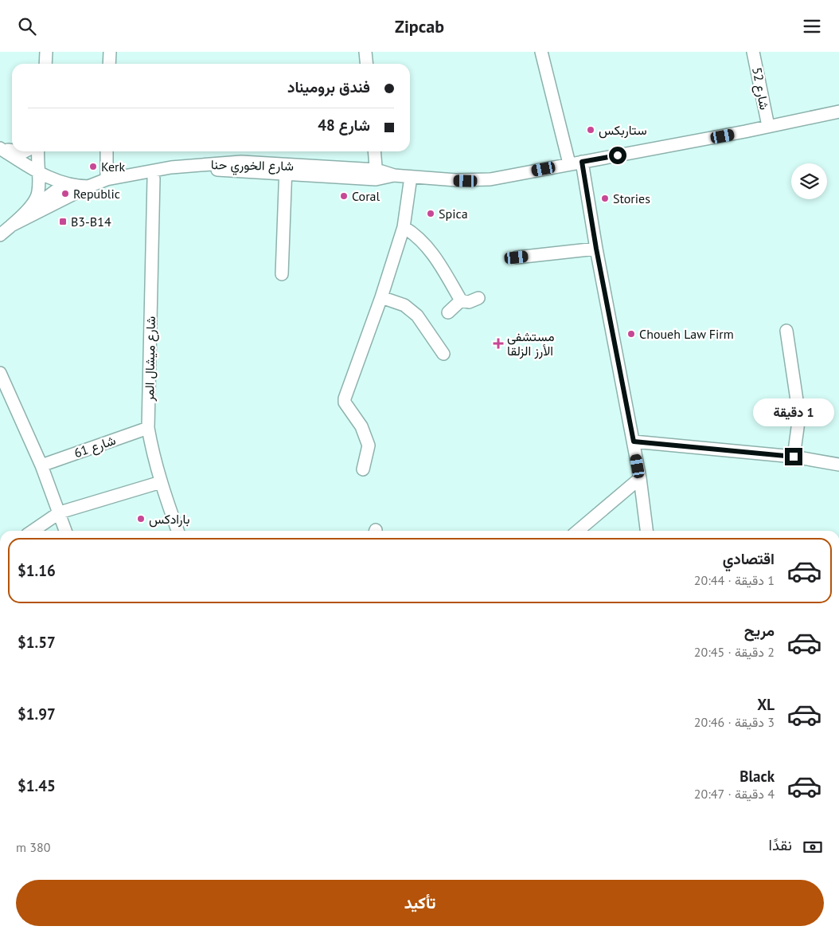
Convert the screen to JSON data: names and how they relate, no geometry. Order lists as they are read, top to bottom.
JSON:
{
  "streets": {
    "street": [
      "شارع 52",
      "شارع الخوري حنا",
      "شارع ميشال المر",
      "شارع 61"
    ]
  },
  "crossings": [
    ["شارع 52", "شارع الخوري حنا"],
    ["شارع الخوري حنا", "شارع ميشال المر"],
    ["شارع ميشال المر", "شارع 61"]
  ],
  "places": {
    "other": [
      "ستاربكس",
      "Kerk",
      "Republic",
      "Coral",
      "Stories",
      "Spica",
      "Choueh Law Firm",
      "بارادكس"
    ],
    "transit": ["B3-B14"],
    "health": ["مستشفى الأرز الزلقا"]
  },
  "page": {
    "header": "Zipcab",
    "banner": ["فندق بروميناد", "شارع 48"],
    "bubble": "1 دقيقة",
    "list": [
      {
        "name": "اقتصادي",
        "note": "1 دقيقة · 20:44",
        "value": "$1.16"
      },
      {
        "name": "مريح",
        "note": "2 دقيقة · 20:45",
        "value": "$1.57"
      },
      {
        "name": "XL",
        "note": "3 دقيقة · 20:46",
        "value": "$1.97"
      },
      {
        "name": "Black",
        "note": "4 دقيقة · 20:47",
        "value": "$1.45"
      }
    ],
    "pay": ["نقدًا", "380 m"],
    "buttons": "تأكيد"
  }
}
